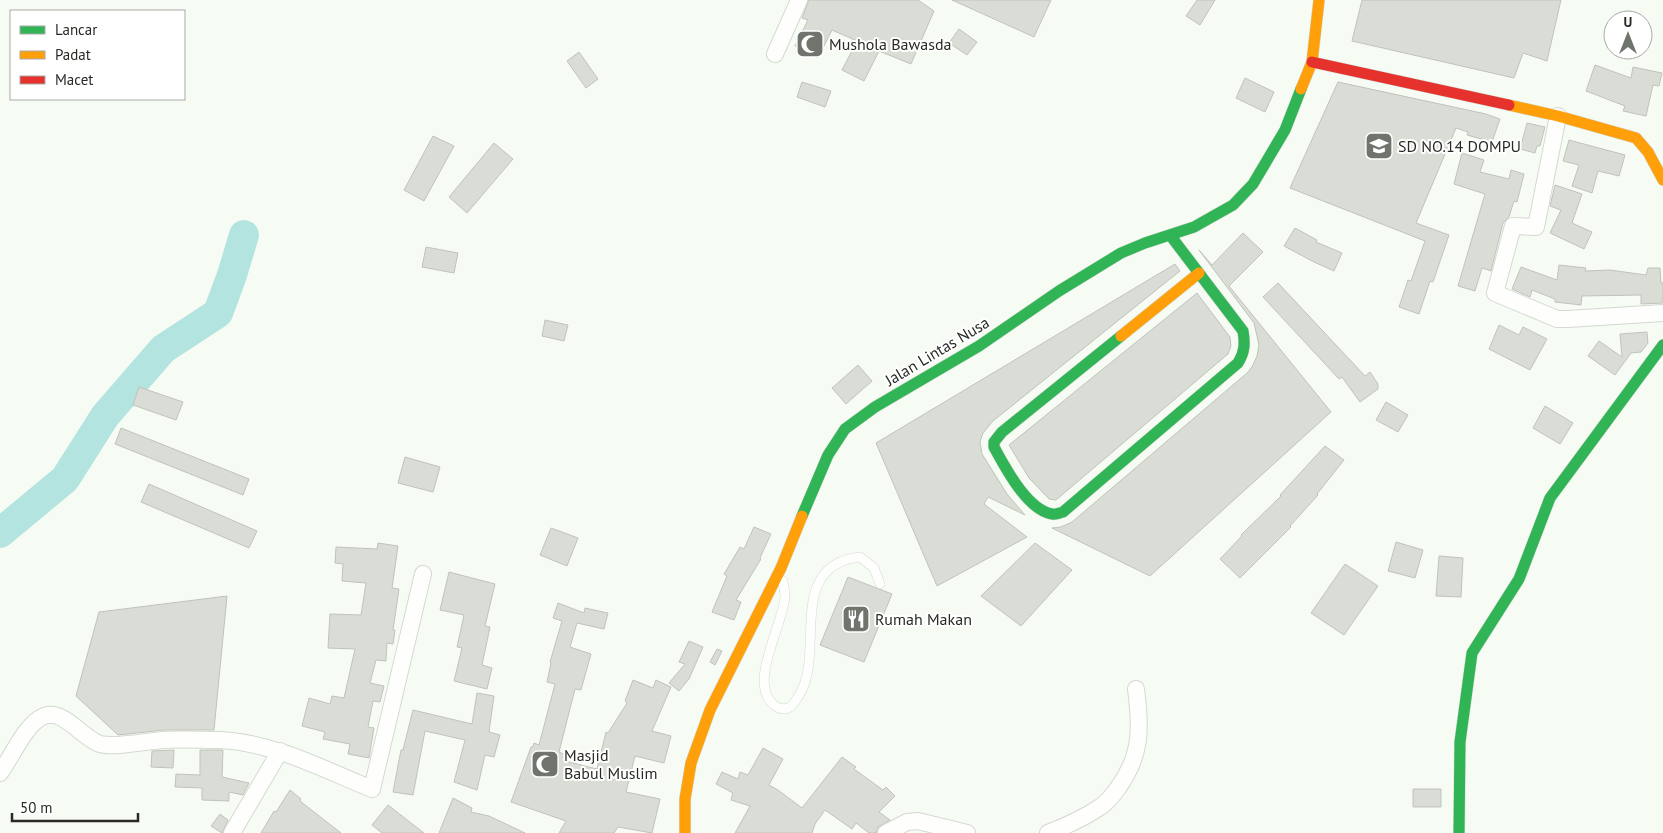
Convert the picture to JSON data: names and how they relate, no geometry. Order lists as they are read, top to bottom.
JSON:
{
  "streets": {
    "main road": ["Jalan Lintas Nusa"]
  },
  "places": {
    "mosque": ["Mushola Bawasda", "Masjid Babul Muslim"],
    "school or university": ["SD NO.14 DOMPU"],
    "restaurant": ["Rumah Makan"]
  },
  "legend": ["Lancar", "Padat", "Macet"],
  "scale_bar": "50 m",
  "north": "top"
}
